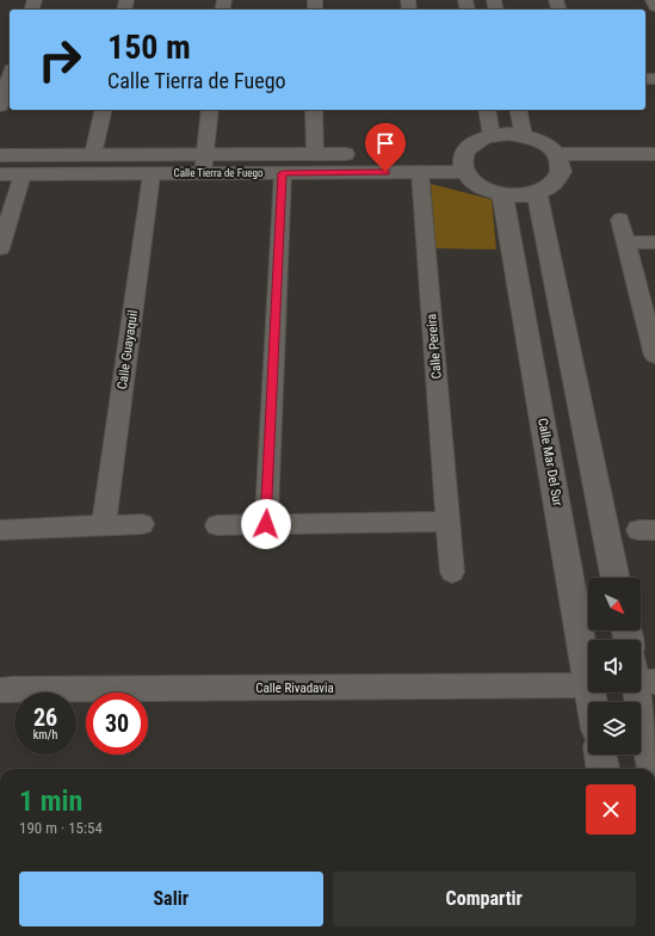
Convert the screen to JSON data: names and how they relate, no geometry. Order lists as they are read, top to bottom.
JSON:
{
  "streets": {
    "street": [
      "Calle Tierra de Fuego",
      "Calle Pereira",
      "Calle Guayaquil",
      "Calle Mar Del Sur",
      "Calle Rivadavia"
    ]
  },
  "crossings": [
    ["Calle Tierra de Fuego", "Calle Pereira"],
    ["Calle Tierra de Fuego", "Calle Guayaquil"],
    ["Calle Tierra de Fuego", "Calle Mar Del Sur"]
  ],
  "north": "bottom right",
  "page": {
    "turn": ["150 m", "Calle Tierra de Fuego"],
    "speed": "26 km/h",
    "limit": "30",
    "heading": ["1 min", "190 m · 15:54"],
    "buttons": ["Salir", "Compartir"]
  }
}
